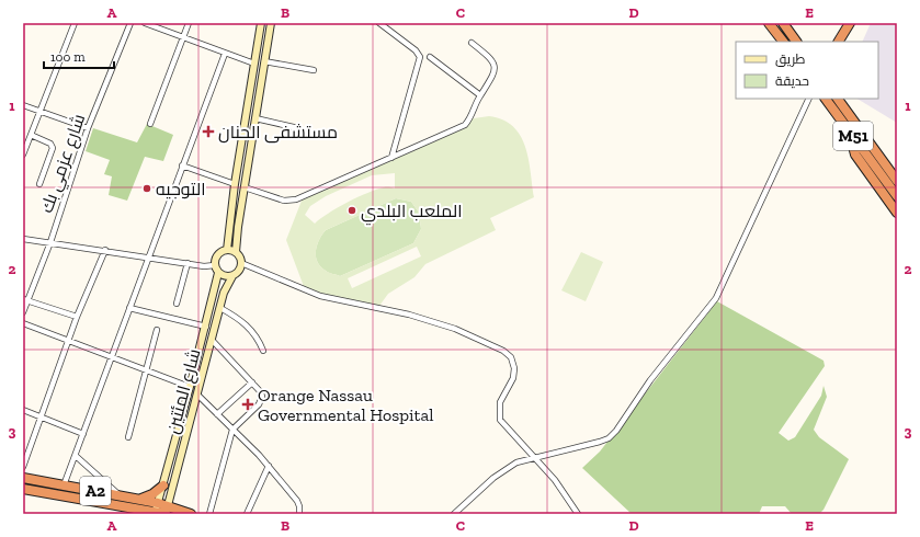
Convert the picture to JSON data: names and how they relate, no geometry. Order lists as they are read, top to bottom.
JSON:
{
  "streets": {
    "highway": ["M51", "A2"],
    "street": ["شارع عزمي بك", "شارع المئتين"]
  },
  "crossings": [
    ["شارع المئتين", "A2"]
  ],
  "places": {
    "health": ["مستشفى الحنان", "Orange Nassau Governmental Hospital"],
    "other": ["التوجيه", "الملعب البلدي"]
  },
  "legend": ["طريق", "حديقة"],
  "scale_bar": "100 m",
  "grid": {
    "columns": [
      "A",
      "B",
      "C",
      "D",
      "E"
    ],
    "rows": ["1", "2", "3"]
  }
}
